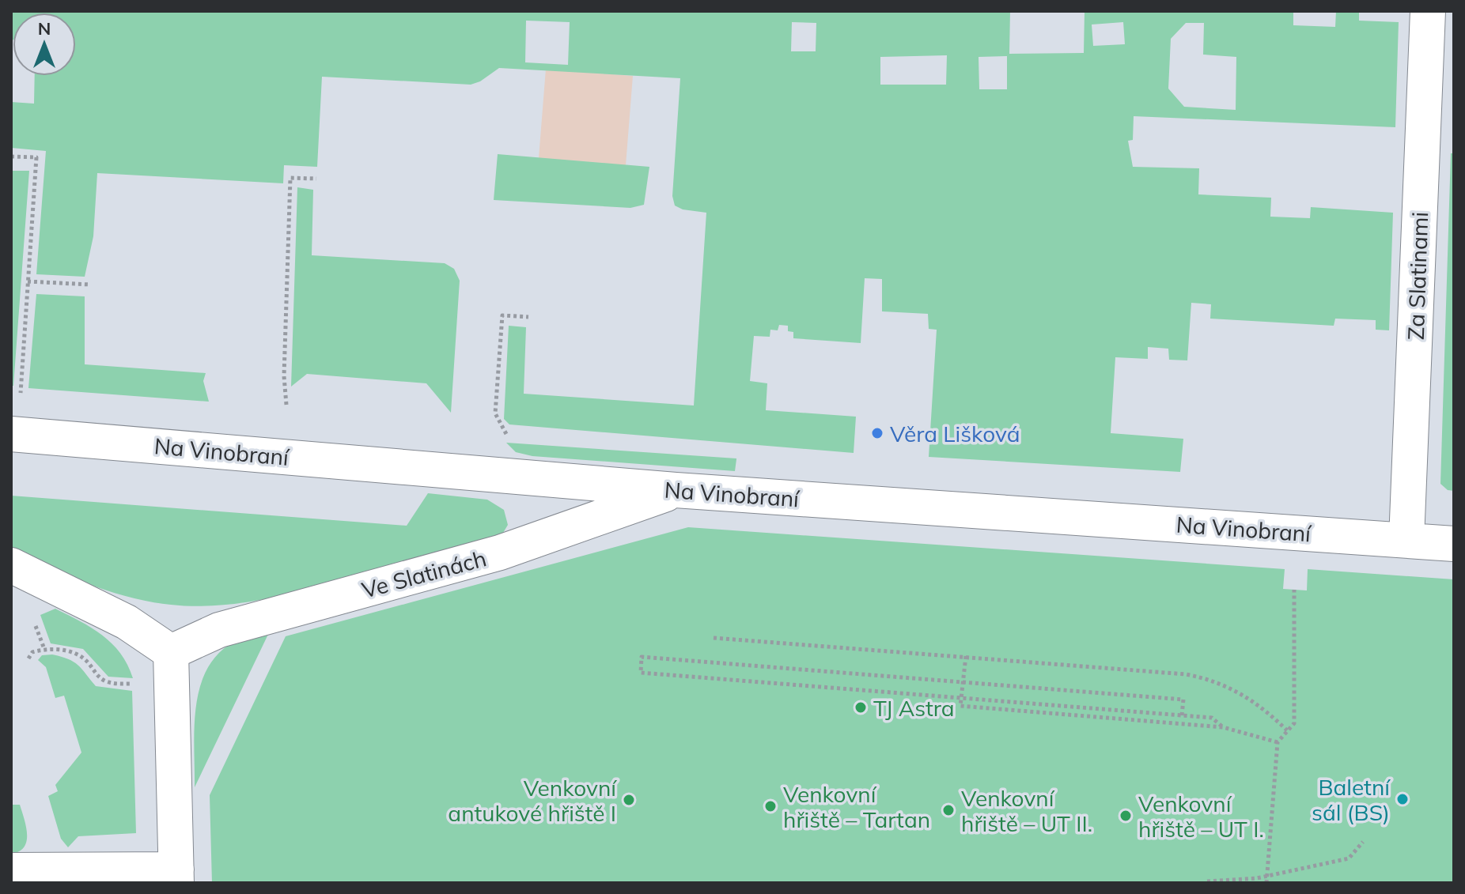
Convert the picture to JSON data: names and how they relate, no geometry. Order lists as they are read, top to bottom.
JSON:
{
  "streets": {
    "street": ["Za Slatinami", "Na Vinobraní", "Ve Slatinách"]
  },
  "crossings": [
    ["Za Slatinami", "Na Vinobraní"],
    ["Na Vinobraní", "Ve Slatinách"]
  ],
  "places": [
    "Věra Lišková",
    "TJ Astra",
    "Baletní sál (BS)",
    "Venkovní antukové hřiště I",
    "Venkovní hřiště – Tartan",
    "Venkovní hřiště – UT II.",
    "Venkovní hřiště – UT I."
  ],
  "north": "top"
}
